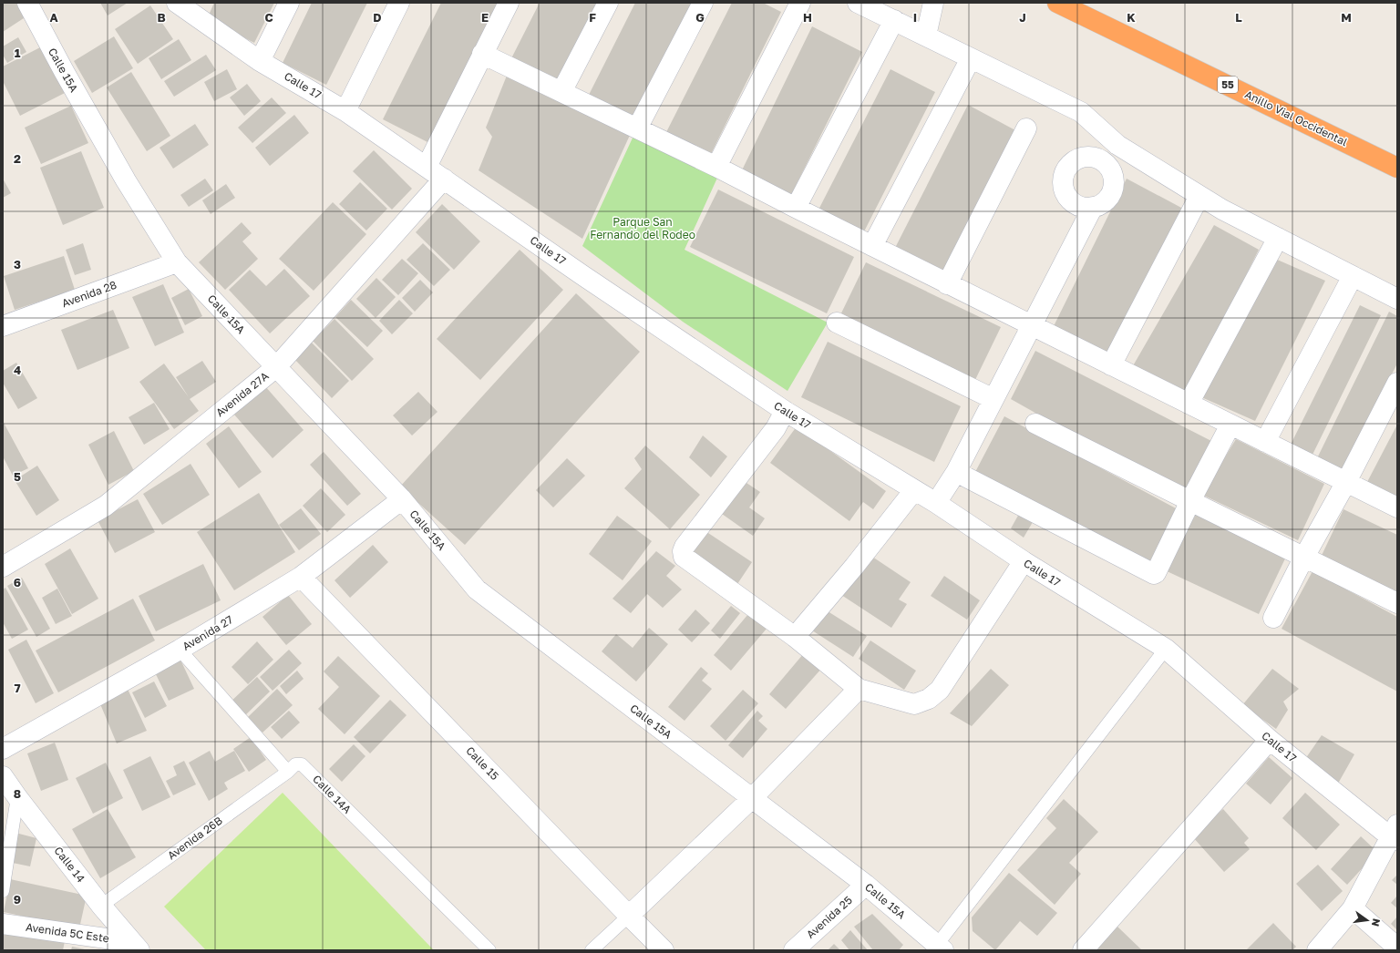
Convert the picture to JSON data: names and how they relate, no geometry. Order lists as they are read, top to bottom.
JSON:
{
  "streets": {
    "highway": ["55", "Anillo Vial Occidental"],
    "street": [
      "Calle 15A",
      "Calle 17",
      "Avenida 28",
      "Avenida 27A",
      "Avenida 27",
      "Calle 15",
      "Calle 14",
      "Avenida 25",
      "Avenida 5C Este"
    ],
    "lane": ["Calle 14A", "Avenida 26B"]
  },
  "crossings": [
    ["Calle 15A", "Avenida 28"],
    ["Calle 15A", "Avenida 27A"],
    ["Calle 15A", "Avenida 27"],
    ["Calle 15A", "Avenida 25"],
    ["Calle 17", "Avenida 27A"],
    ["Avenida 27", "Calle 15"],
    ["Calle 14A", "Avenida 26B"],
    ["Avenida 26B", "Calle 14"],
    ["Calle 14", "Avenida 5C Este"]
  ],
  "parks": ["Parque San Fernando del Rodeo"],
  "north": "right",
  "grid": {
    "columns": [
      "A",
      "B",
      "C",
      "D",
      "E",
      "F",
      "G",
      "H",
      "I",
      "J",
      "K",
      "L",
      "M"
    ],
    "rows": [
      "1",
      "2",
      "3",
      "4",
      "5",
      "6",
      "7",
      "8",
      "9"
    ]
  }
}
